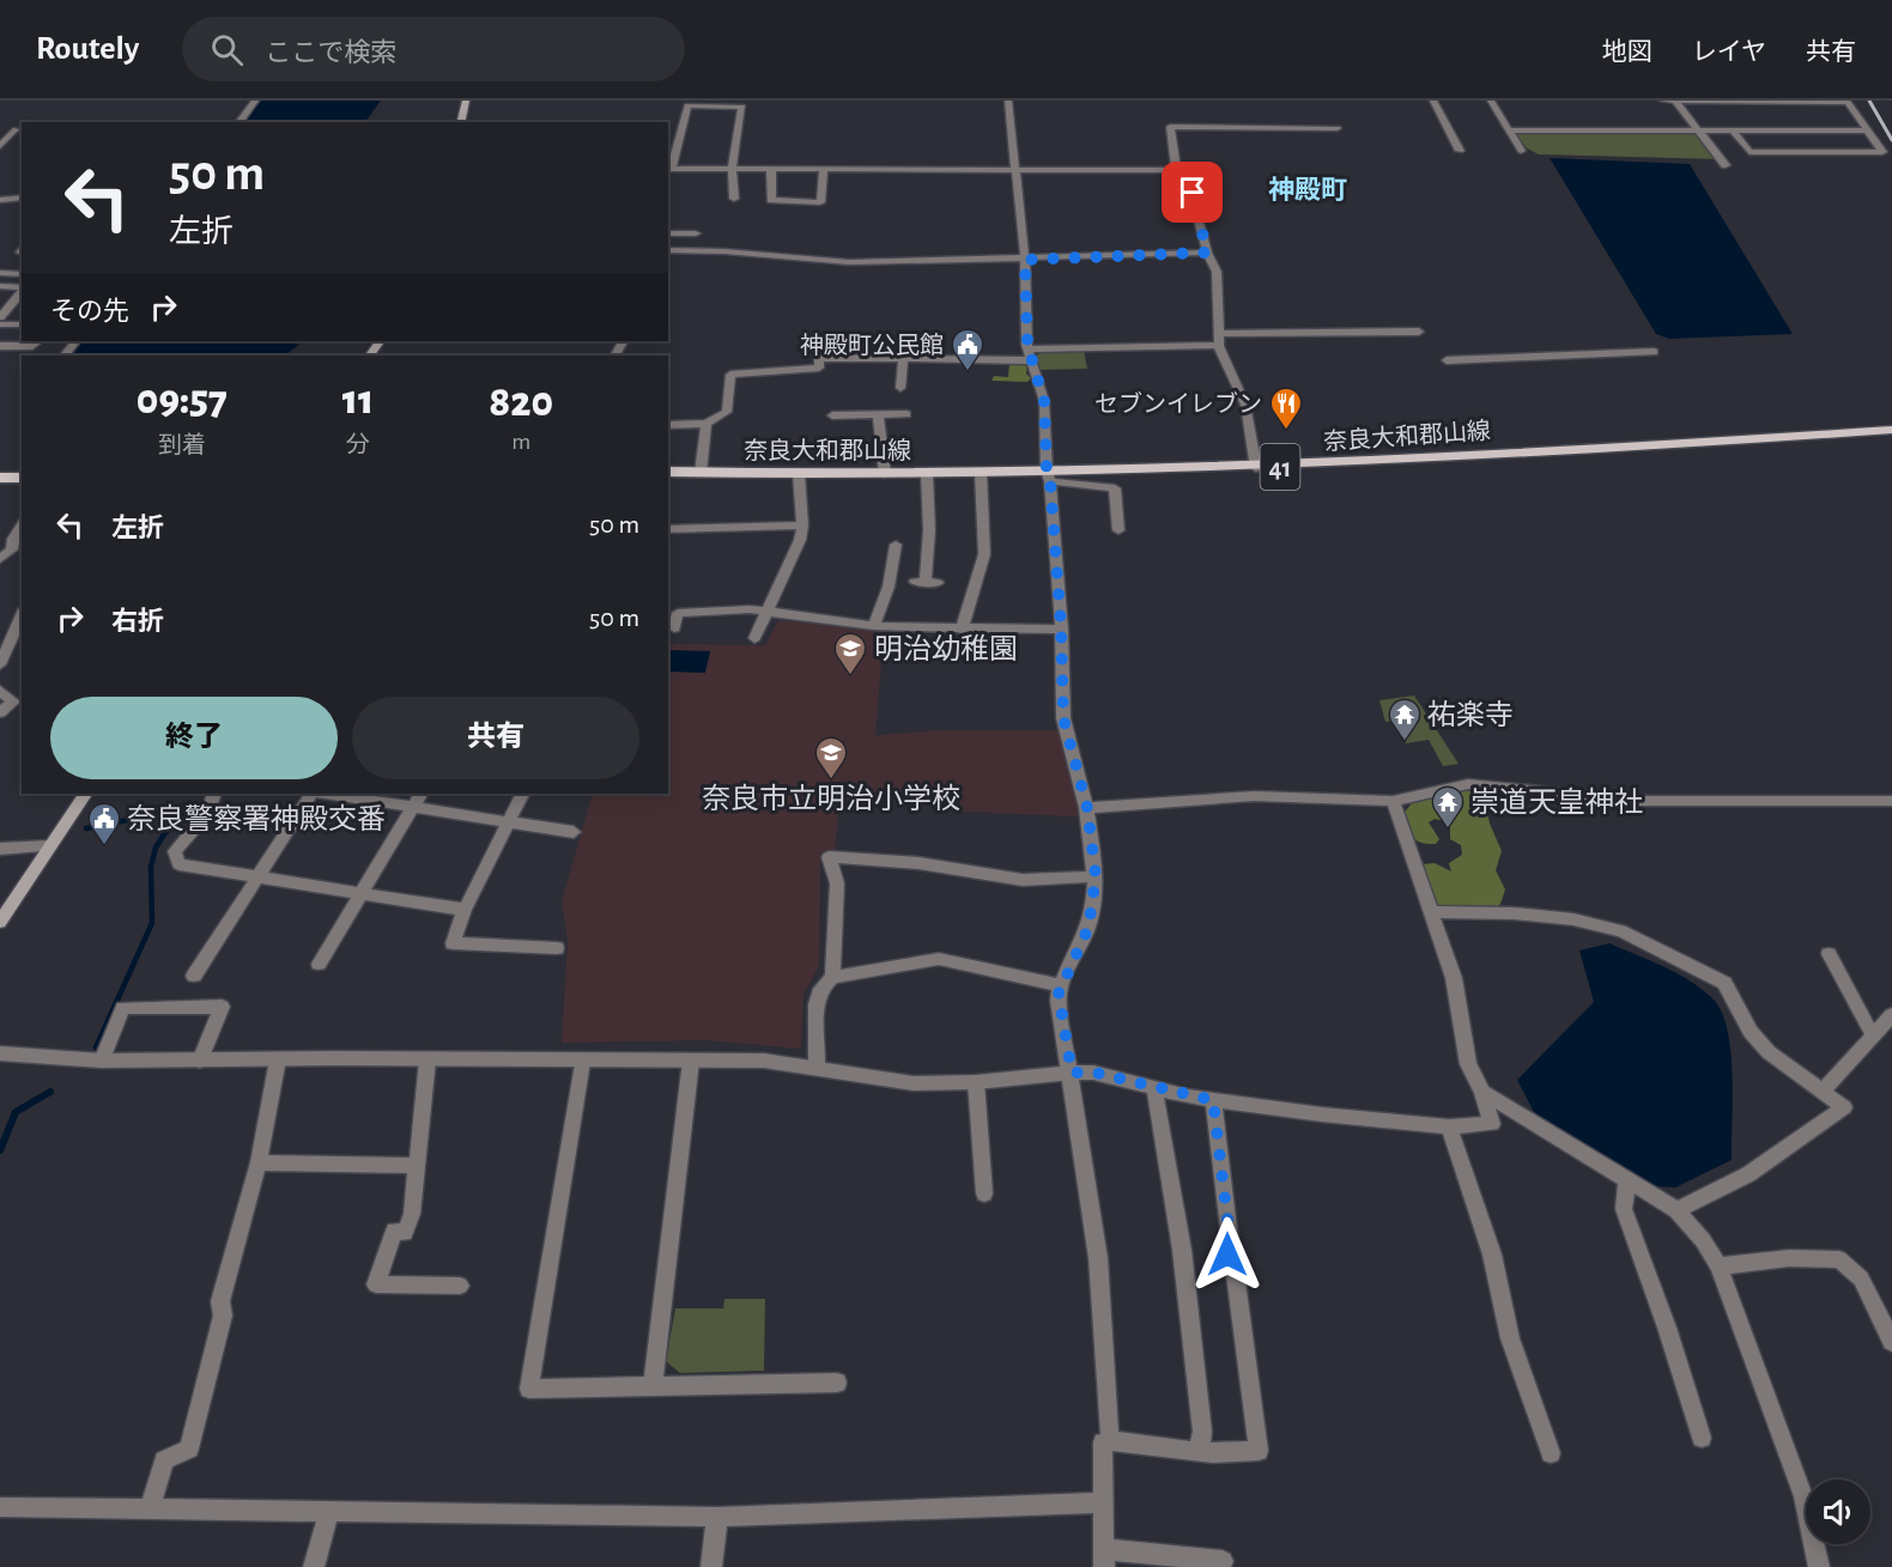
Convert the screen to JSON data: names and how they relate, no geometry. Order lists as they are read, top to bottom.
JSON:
{
  "streets": {
    "main road": ["奈良大和郡山線", "41"]
  },
  "districts": ["神殿町"],
  "places": {
    "public building": ["神殿町公民館", "奈良警察署神殿交番"],
    "restaurant": ["セブンイレブン"],
    "school or university": ["明治幼稚園", "奈良市立明治小学校"],
    "temple": ["祐楽寺", "崇道天皇神社"]
  },
  "page": {
    "header": "Routely",
    "search": "ここで検索",
    "nav": ["地図", "レイヤ", "共有"],
    "turn": ["50 m", "左折"],
    "then": "その先",
    "eta": [
      "09:57",
      "到着",
      "11",
      "分",
      "820",
      "m"
    ],
    "list": [
      {
        "name": "左折",
        "value": "50 m"
      },
      {
        "name": "右折",
        "value": "50 m"
      }
    ],
    "buttons": ["終了", "共有"]
  }
}
